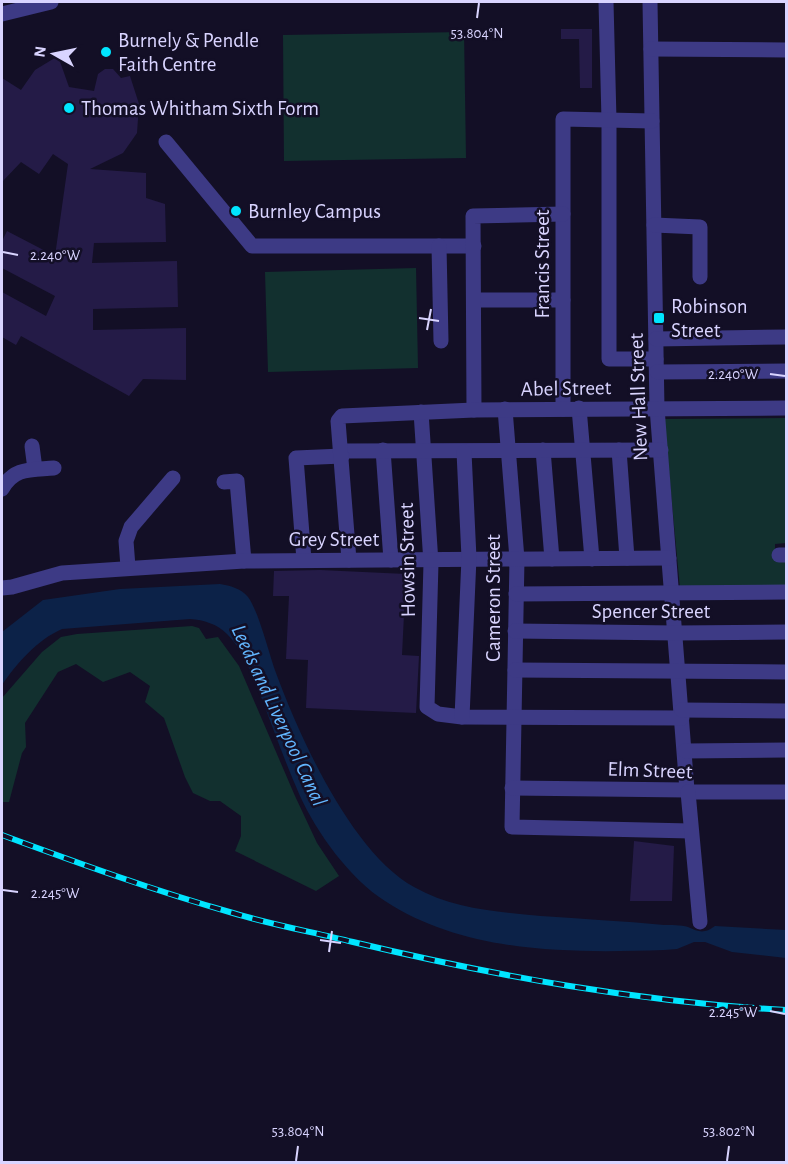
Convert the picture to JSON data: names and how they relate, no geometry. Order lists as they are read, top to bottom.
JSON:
{
  "streets": {
    "street": [
      "Francis Street",
      "Abel Street",
      "New Hall Street",
      "Grey Street",
      "Howsin Street",
      "Cameron Street",
      "Spencer Street",
      "Elm Street"
    ]
  },
  "crossings": [
    ["Francis Street", "Abel Street"],
    ["Abel Street", "New Hall Street"],
    ["Abel Street", "Howsin Street"],
    ["Abel Street", "Cameron Street"],
    ["New Hall Street", "Grey Street"],
    ["New Hall Street", "Cameron Street"],
    ["New Hall Street", "Spencer Street"],
    ["New Hall Street", "Elm Street"],
    ["Grey Street", "Howsin Street"],
    ["Grey Street", "Cameron Street"],
    ["Cameron Street", "Spencer Street"],
    ["Cameron Street", "Elm Street"]
  ],
  "water": ["Leeds and Liverpool Canal"],
  "places": {
    "other": ["Burnely & Pendle Faith Centre", "Thomas Whitham Sixth Form", "Burnley Campus"],
    "transit": ["Robinson Street"]
  },
  "north": "left",
  "coordinates": [
    "53.804°N",
    "2.240°W",
    "2.245°W",
    "53.802°N"
  ]
}
